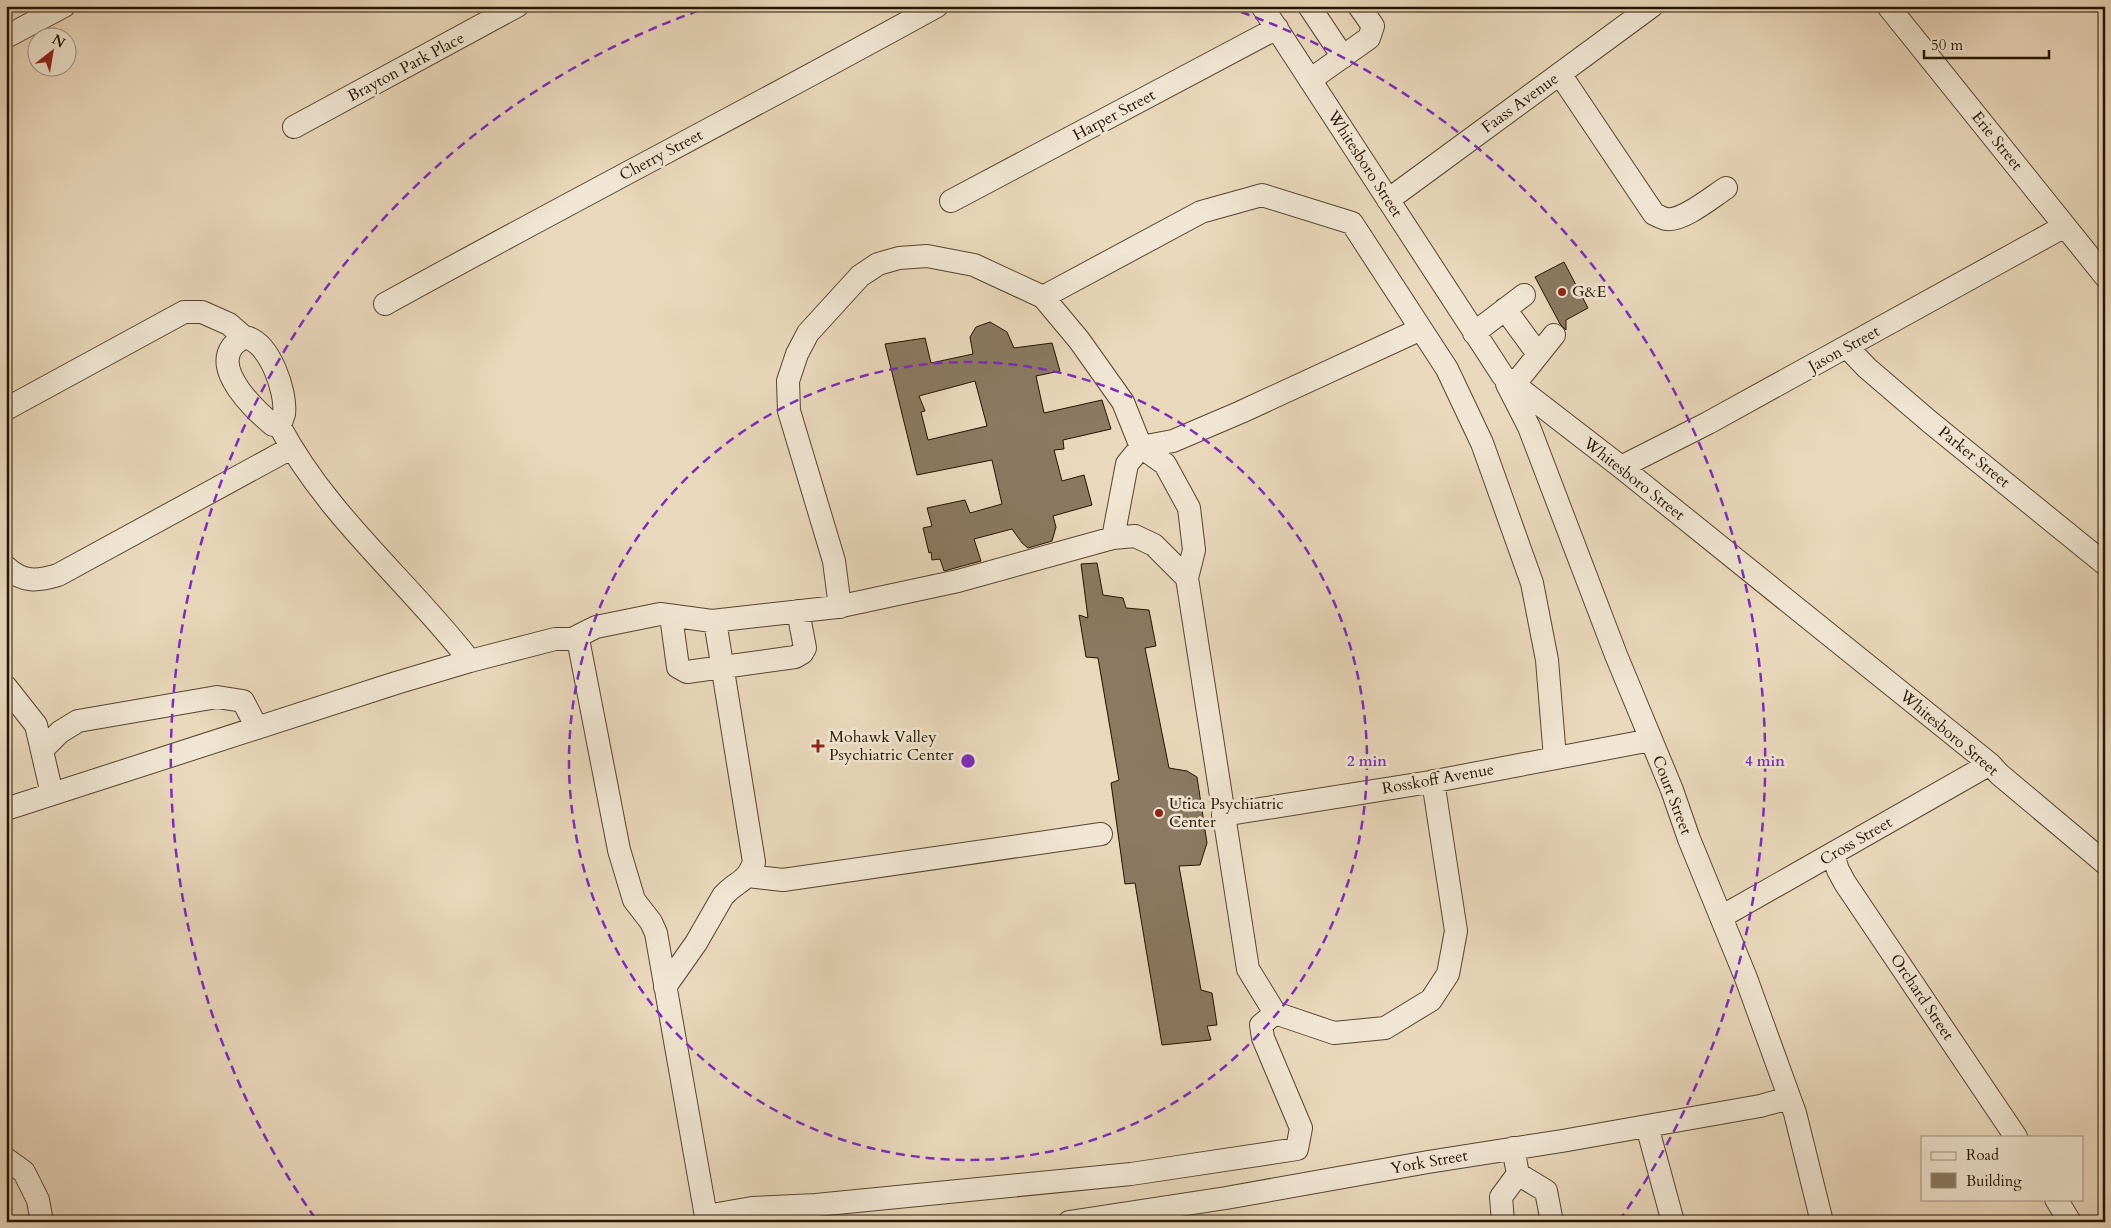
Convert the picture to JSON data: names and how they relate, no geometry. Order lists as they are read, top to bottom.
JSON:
{
  "streets": {
    "street": [
      "Brayton Park Place",
      "Faass Avenue",
      "Harper Street",
      "Erie Street",
      "Cherry Street",
      "Whitesboro Street",
      "Jason Street",
      "Parker Street",
      "Rosskoff Avenue",
      "Court Street",
      "Cross Street",
      "Orchard Street",
      "York Street"
    ]
  },
  "crossings": [
    ["Faass Avenue", "Whitesboro Street"],
    ["Harper Street", "Whitesboro Street"],
    ["Erie Street", "Jason Street"],
    ["Whitesboro Street", "Jason Street"],
    ["Whitesboro Street", "Court Street"],
    ["Whitesboro Street", "Cross Street"],
    ["Jason Street", "Parker Street"],
    ["Rosskoff Avenue", "Court Street"],
    ["Court Street", "Cross Street"],
    ["Court Street", "York Street"],
    ["Cross Street", "Orchard Street"]
  ],
  "places": {
    "other": ["G&E", "Utica Psychiatric Center"],
    "health": ["Mohawk Valley Psychiatric Center"]
  },
  "legend": ["Road", "Building"],
  "scale_bar": "50 m",
  "north": "top right",
  "rings": ["2 min", "4 min"]
}
